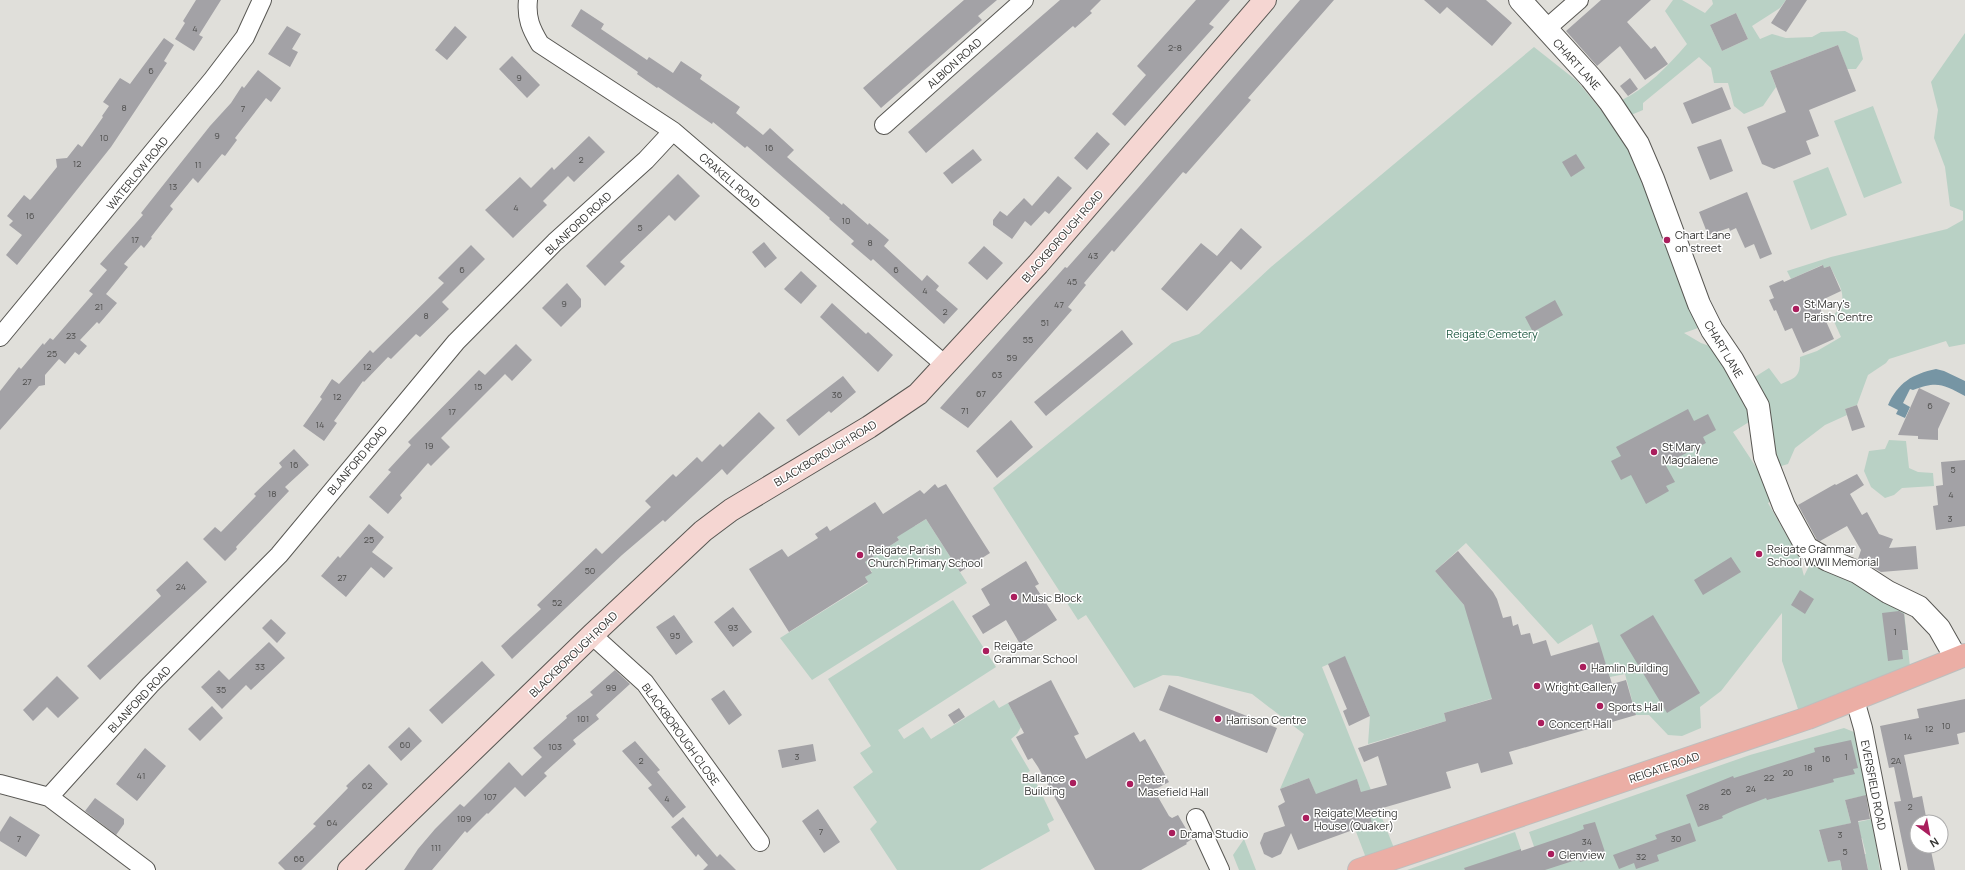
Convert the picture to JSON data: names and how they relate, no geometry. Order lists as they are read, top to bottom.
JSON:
{
  "streets": {
    "main road": ["BLACKBOROUGH ROAD", "REIGATE ROAD"],
    "street": [
      "ALBION ROAD",
      "CHART LANE",
      "WATERLOW ROAD",
      "CRAKELL ROAD",
      "BLANFORD ROAD",
      "BLACKBOROUGH CLOSE",
      "EVERSFIELD ROAD"
    ]
  },
  "crossings": [
    ["CHART LANE", "REIGATE ROAD"],
    ["CRAKELL ROAD", "BLANFORD ROAD"],
    ["CRAKELL ROAD", "BLACKBOROUGH ROAD"],
    ["BLACKBOROUGH ROAD", "BLACKBOROUGH CLOSE"],
    ["REIGATE ROAD", "EVERSFIELD ROAD"]
  ],
  "parks": ["Reigate Cemetery"],
  "places": [
    "Chart Lane on street",
    "St Mary's Parish Centre",
    "St Mary Magdalene",
    "Reigate Grammar School WWII Memorial",
    "Reigate Parish Church Primary School",
    "Music Block",
    "Reigate Grammar School",
    "Hamlin Building",
    "Wright Gallery",
    "Sports Hall",
    "Harrison Centre",
    "Concert Hall",
    "Ballance Building",
    "Peter Masefield Hall",
    "Reigate Meeting House (Quaker)",
    "Drama Studio",
    "Glenview"
  ],
  "house_numbers": [
    "4",
    "2-8",
    "6",
    "9",
    "8",
    "7",
    "9",
    "10",
    "16",
    "2",
    "12",
    "11",
    "13",
    "4",
    "16",
    "10",
    "5",
    "17",
    "8",
    "43",
    "6",
    "6",
    "45",
    "4",
    "9",
    "47",
    "21",
    "2",
    "8",
    "51",
    "23",
    "55",
    "25",
    "59",
    "12",
    "63",
    "27",
    "15",
    "67",
    "36",
    "12",
    "6",
    "71",
    "17",
    "14",
    "19",
    "16",
    "5",
    "18",
    "4",
    "3",
    "25",
    "50",
    "27",
    "24",
    "52",
    "93",
    "1",
    "95",
    "33",
    "99",
    "35",
    "101",
    "10",
    "12",
    "14",
    "60",
    "103",
    "3",
    "1",
    "16",
    "2",
    "2A",
    "18",
    "20",
    "41",
    "22",
    "62",
    "24",
    "26",
    "107",
    "4",
    "28",
    "2",
    "109",
    "64",
    "7",
    "3",
    "7",
    "30",
    "34",
    "111",
    "5",
    "32",
    "66"
  ],
  "north": "bottom right"
}
